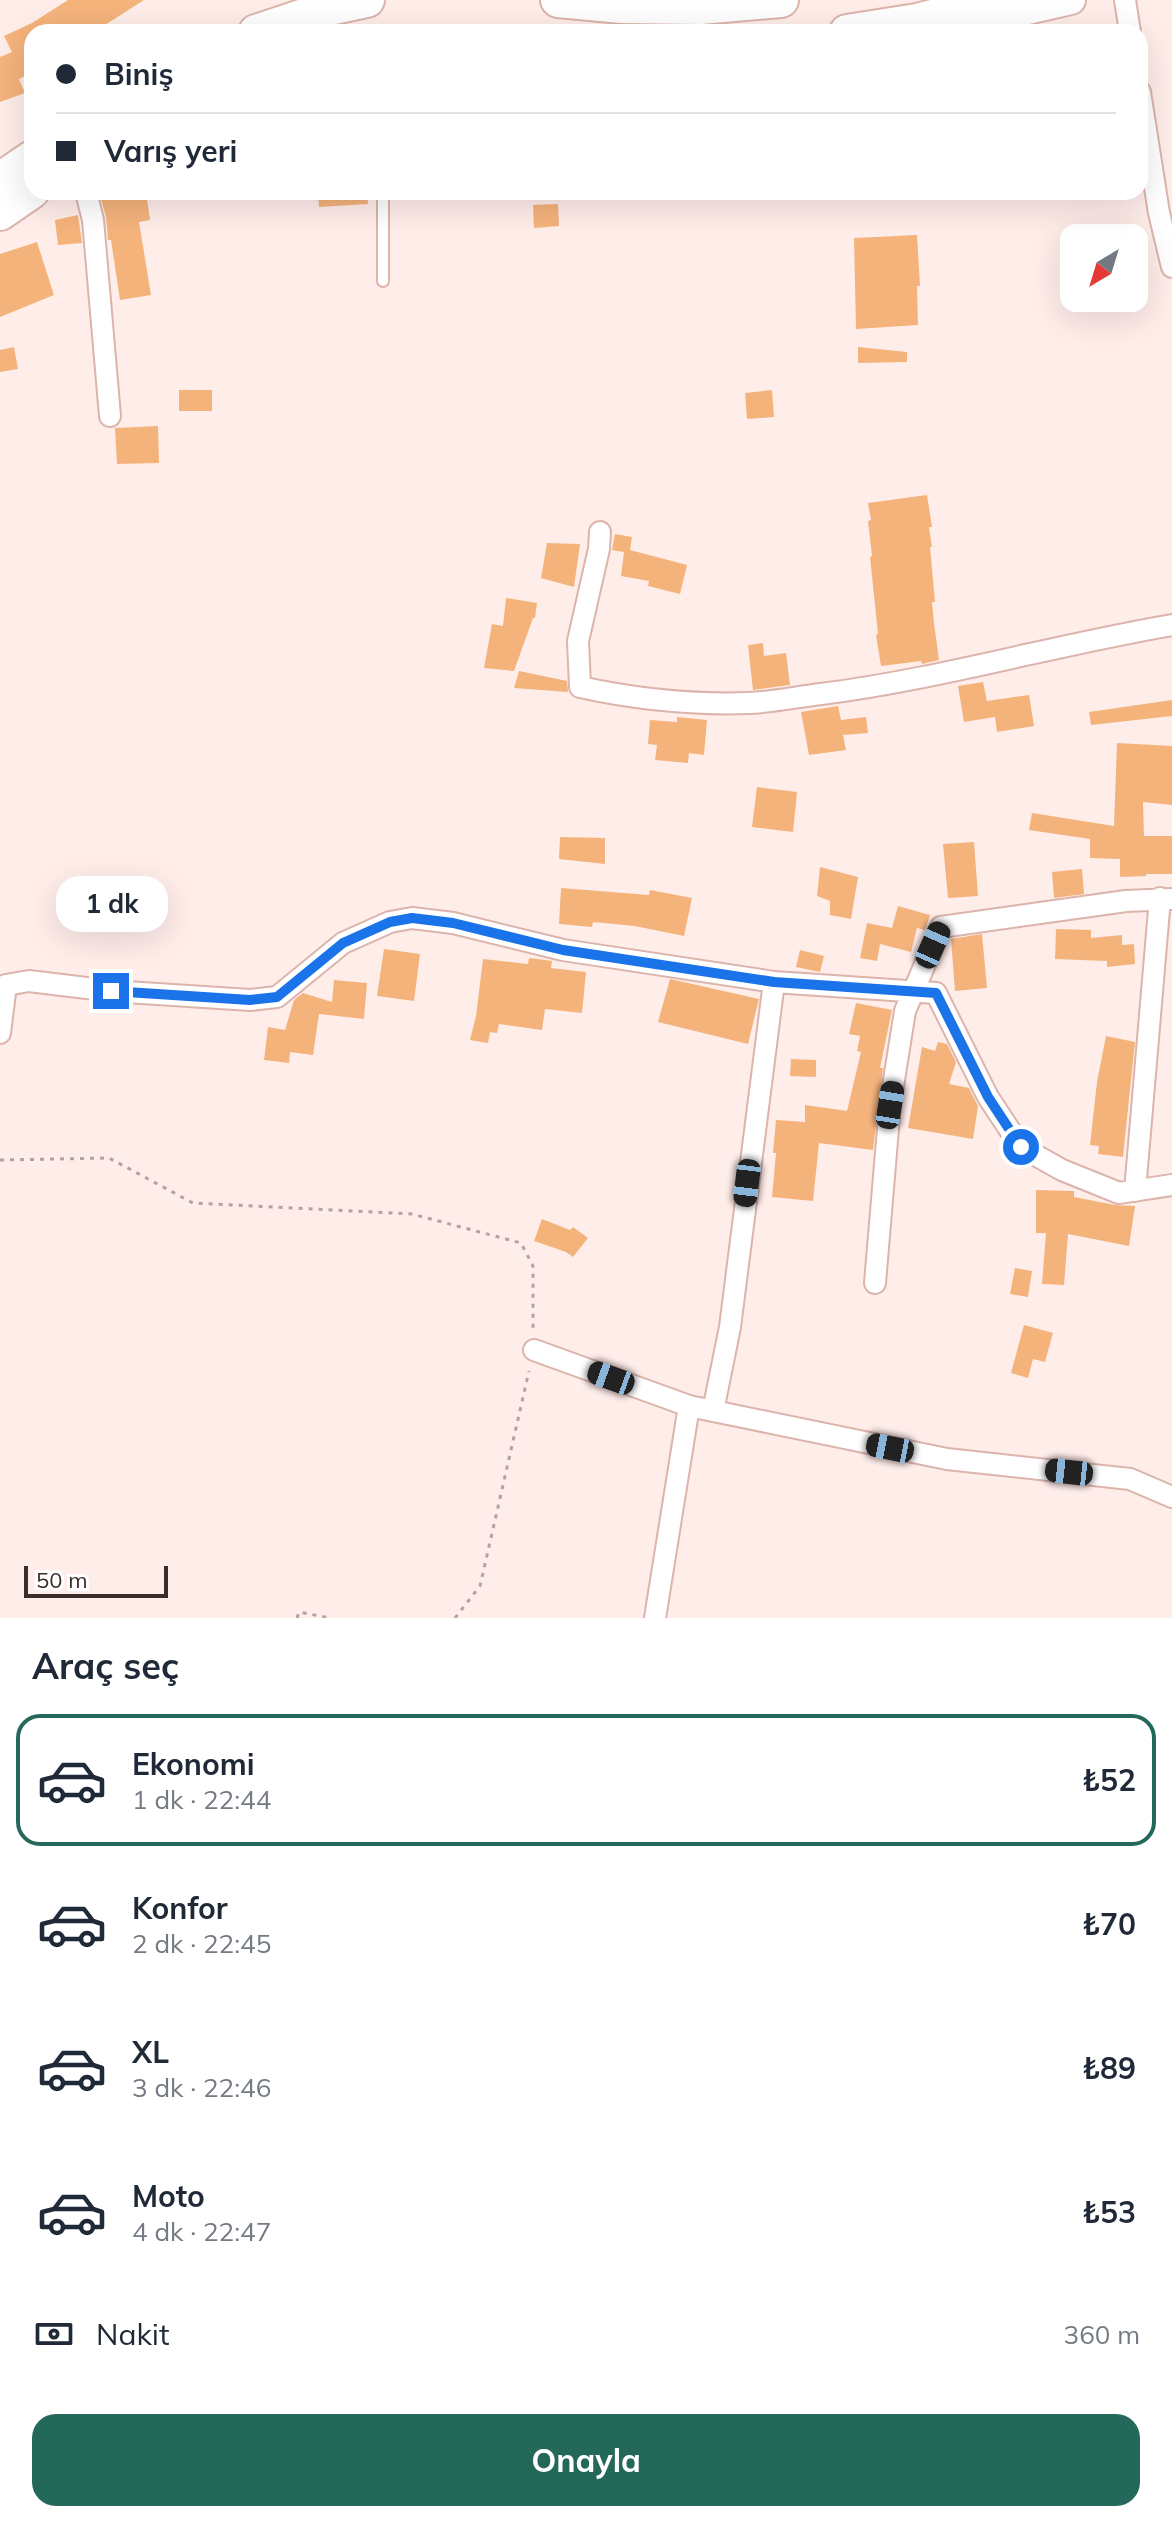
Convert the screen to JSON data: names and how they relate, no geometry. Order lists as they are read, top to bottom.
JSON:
{
  "scale_bar": "50 m",
  "north": "bottom left",
  "page": {
    "banner": ["Biniş", "Varış yeri"],
    "bubble": "1 dk",
    "scale": "50 m",
    "heading": "Araç seç",
    "list": [
      {
        "name": "Ekonomi",
        "note": "1 dk · 22:44",
        "value": "₺52"
      },
      {
        "name": "Konfor",
        "note": "2 dk · 22:45",
        "value": "₺70"
      },
      {
        "name": "XL",
        "note": "3 dk · 22:46",
        "value": "₺89"
      },
      {
        "name": "Moto",
        "note": "4 dk · 22:47",
        "value": "₺53"
      }
    ],
    "pay": ["Nakit", "360 m"],
    "buttons": "Onayla"
  }
}
